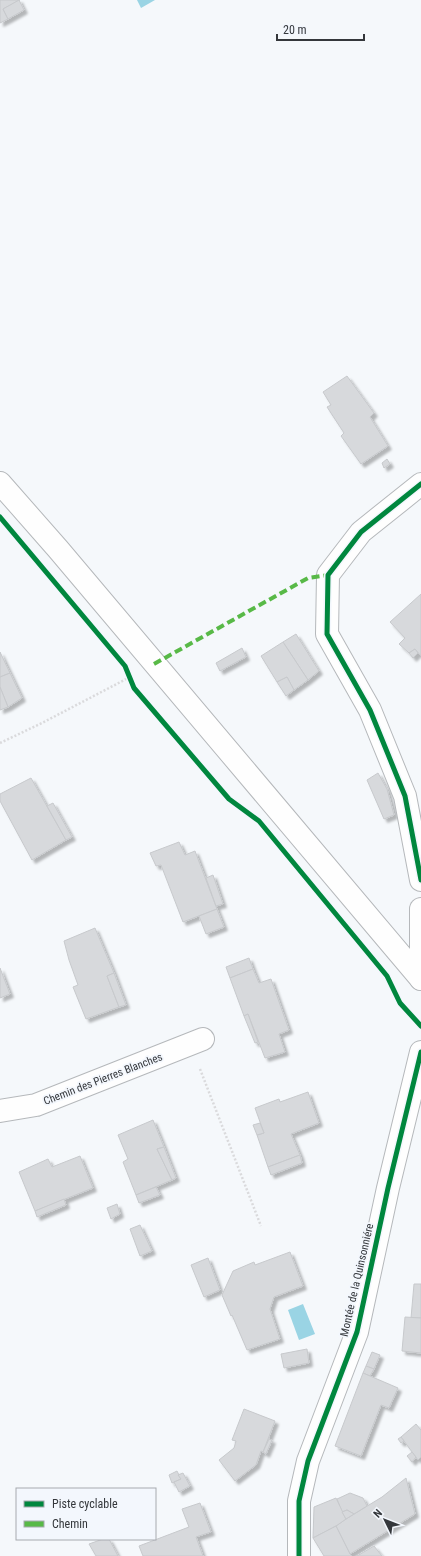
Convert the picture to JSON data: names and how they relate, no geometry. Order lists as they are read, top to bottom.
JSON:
{
  "streets": {
    "street": ["Chemin des Pierres Blanches", "Montée de la Quinsonniére"]
  },
  "legend": ["Piste cyclable", "Chemin"],
  "scale_bar": "20 m",
  "north": "top left"
}
